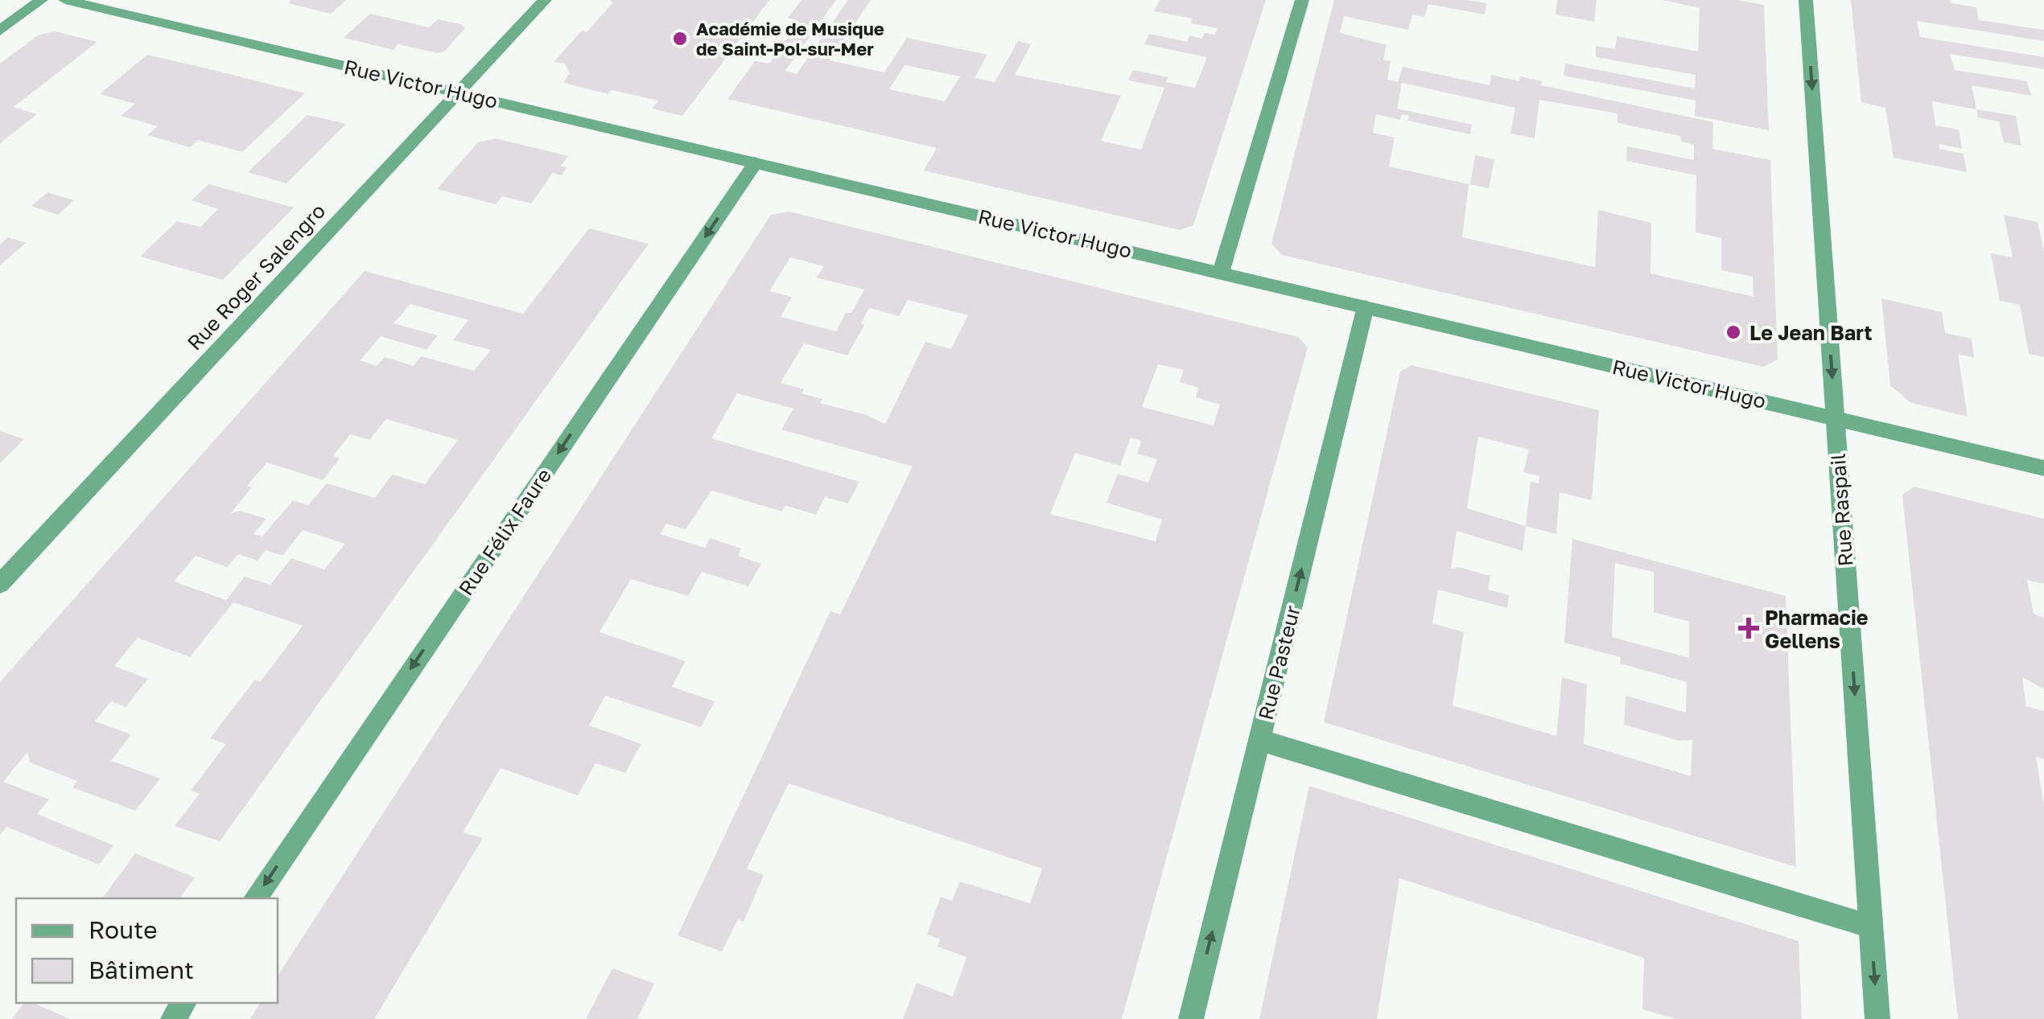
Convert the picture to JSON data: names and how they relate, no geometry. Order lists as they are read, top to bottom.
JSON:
{
  "streets": {
    "street": [
      "Rue Victor Hugo",
      "Rue Roger Salengro",
      "Rue Raspail",
      "Rue Félix Faure",
      "Rue Pasteur"
    ]
  },
  "crossings": [
    ["Rue Victor Hugo", "Rue Roger Salengro"],
    ["Rue Victor Hugo", "Rue Raspail"],
    ["Rue Victor Hugo", "Rue Félix Faure"],
    ["Rue Victor Hugo", "Rue Pasteur"]
  ],
  "one_way": ["Rue Raspail", "Rue Félix Faure", "Rue Pasteur"],
  "places": {
    "other": ["Académie de Musique de Saint-Pol-sur-Mer", "Le Jean Bart"],
    "health": ["Pharmacie Gellens"]
  },
  "legend": ["Route", "Bâtiment"]
}
